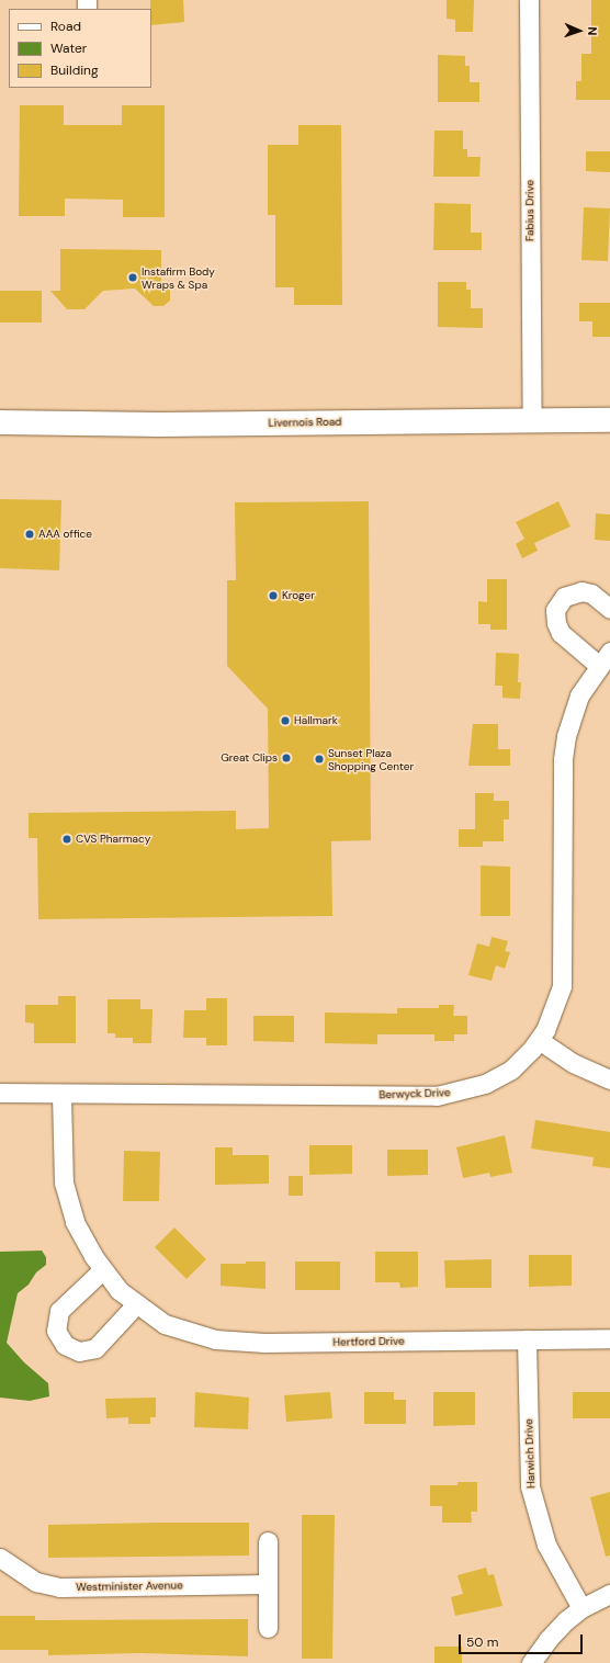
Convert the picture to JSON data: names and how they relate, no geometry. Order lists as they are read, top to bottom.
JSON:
{
  "streets": {
    "main road": ["Livernois Road"],
    "street": [
      "Fabius Drive",
      "Berwyck Drive",
      "Hertford Drive",
      "Harwich Drive",
      "Westminister Avenue"
    ]
  },
  "crossings": [
    ["Fabius Drive", "Livernois Road"],
    ["Berwyck Drive", "Hertford Drive"],
    ["Hertford Drive", "Harwich Drive"]
  ],
  "places": [
    "Instafirm Body Wraps & Spa",
    "AAA office",
    "Kroger",
    "Hallmark",
    "Great Clips",
    "Sunset Plaza Shopping Center",
    "CVS Pharmacy"
  ],
  "legend": ["Road", "Water", "Building"],
  "scale_bar": "50 m",
  "north": "right"
}
